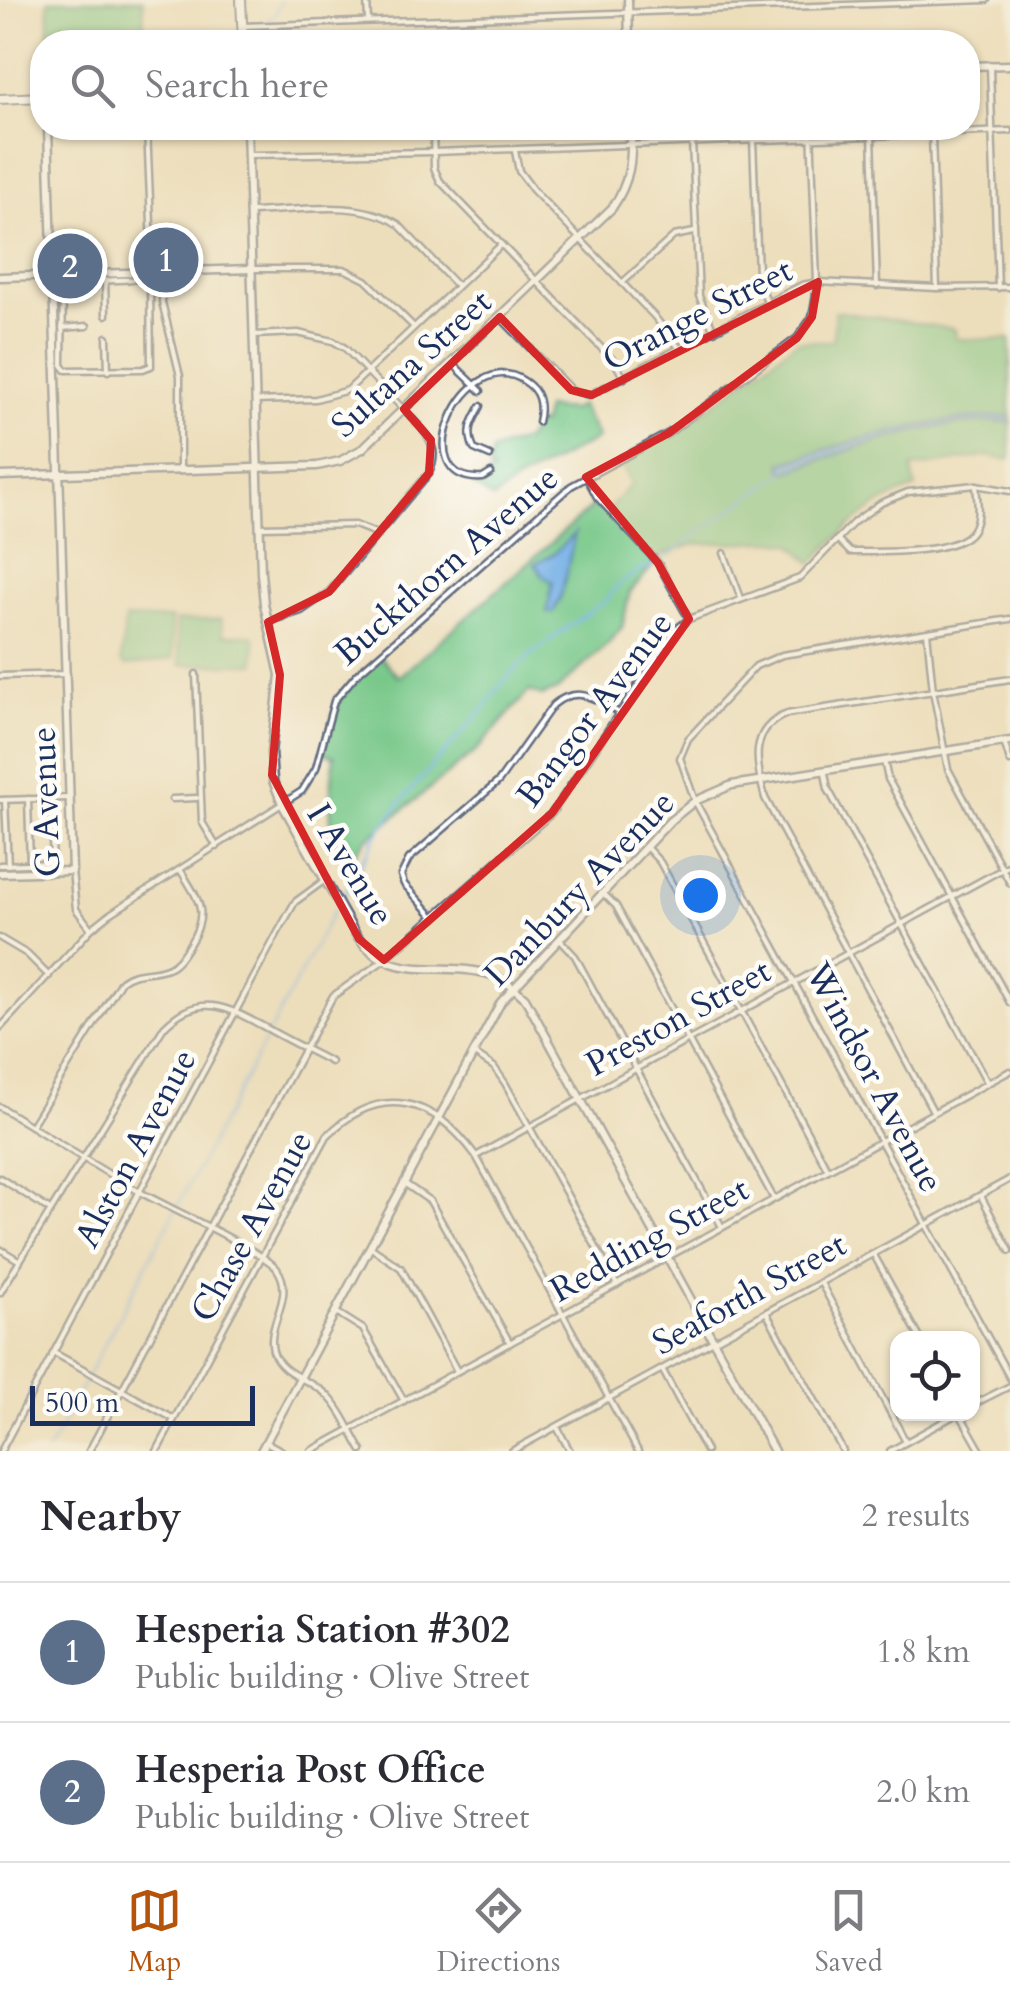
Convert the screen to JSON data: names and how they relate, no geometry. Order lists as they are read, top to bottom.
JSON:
{
  "streets": {
    "street": [
      "Orange Street",
      "Sultana Street",
      "Buckthorn Avenue",
      "Bangor Avenue",
      "G Avenue",
      "I Avenue",
      "Danbury Avenue",
      "Preston Street",
      "Windsor Avenue",
      "Alston Avenue",
      "Chase Avenue",
      "Redding Street",
      "Seaforth Street"
    ]
  },
  "crossings": [
    ["Orange Street", "Sultana Street"],
    ["Orange Street", "Buckthorn Avenue"],
    ["Sultana Street", "G Avenue"],
    ["Sultana Street", "I Avenue"],
    ["Buckthorn Avenue", "G Avenue"],
    ["Buckthorn Avenue", "I Avenue"],
    ["Bangor Avenue", "I Avenue"],
    ["I Avenue", "Danbury Avenue"],
    ["I Avenue", "Alston Avenue"],
    ["Danbury Avenue", "Windsor Avenue"],
    ["Danbury Avenue", "Chase Avenue"],
    ["Preston Street", "Windsor Avenue"],
    ["Windsor Avenue", "Redding Street"],
    ["Windsor Avenue", "Seaforth Street"]
  ],
  "scale_bar": "500 m",
  "page": {
    "search": "Search here",
    "pins": ["1", "2"],
    "scale": "500 m",
    "heading": ["Nearby", "2 results"],
    "list": [
      {
        "mark": "1",
        "name": "Hesperia Station #302",
        "note": "Public building · Olive Street",
        "value": "1.8 km"
      },
      {
        "mark": "2",
        "name": "Hesperia Post Office",
        "note": "Public building · Olive Street",
        "value": "2.0 km"
      }
    ],
    "nav": ["Map", "Directions", "Saved"]
  }
}
